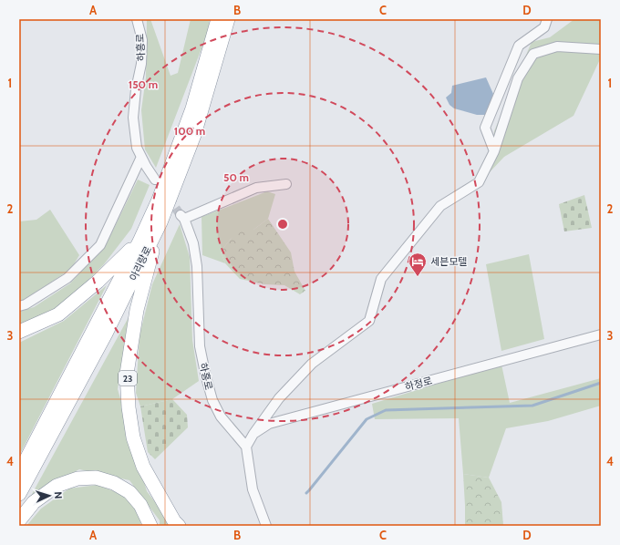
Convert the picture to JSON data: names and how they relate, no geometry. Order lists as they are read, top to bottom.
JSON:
{
  "streets": {
    "highway": ["아리랑로", "23"],
    "street": ["하흥로", "하정로"]
  },
  "crossings": [
    ["하흥로", "하정로"],
    ["아리랑로", "23"]
  ],
  "places": {
    "hotel": ["세븐모텔"]
  },
  "north": "right",
  "grid": {
    "columns": [
      "A",
      "B",
      "C",
      "D"
    ],
    "rows": [
      "1",
      "2",
      "3",
      "4"
    ]
  },
  "rings": ["150 m", "100 m", "50 m"]
}
